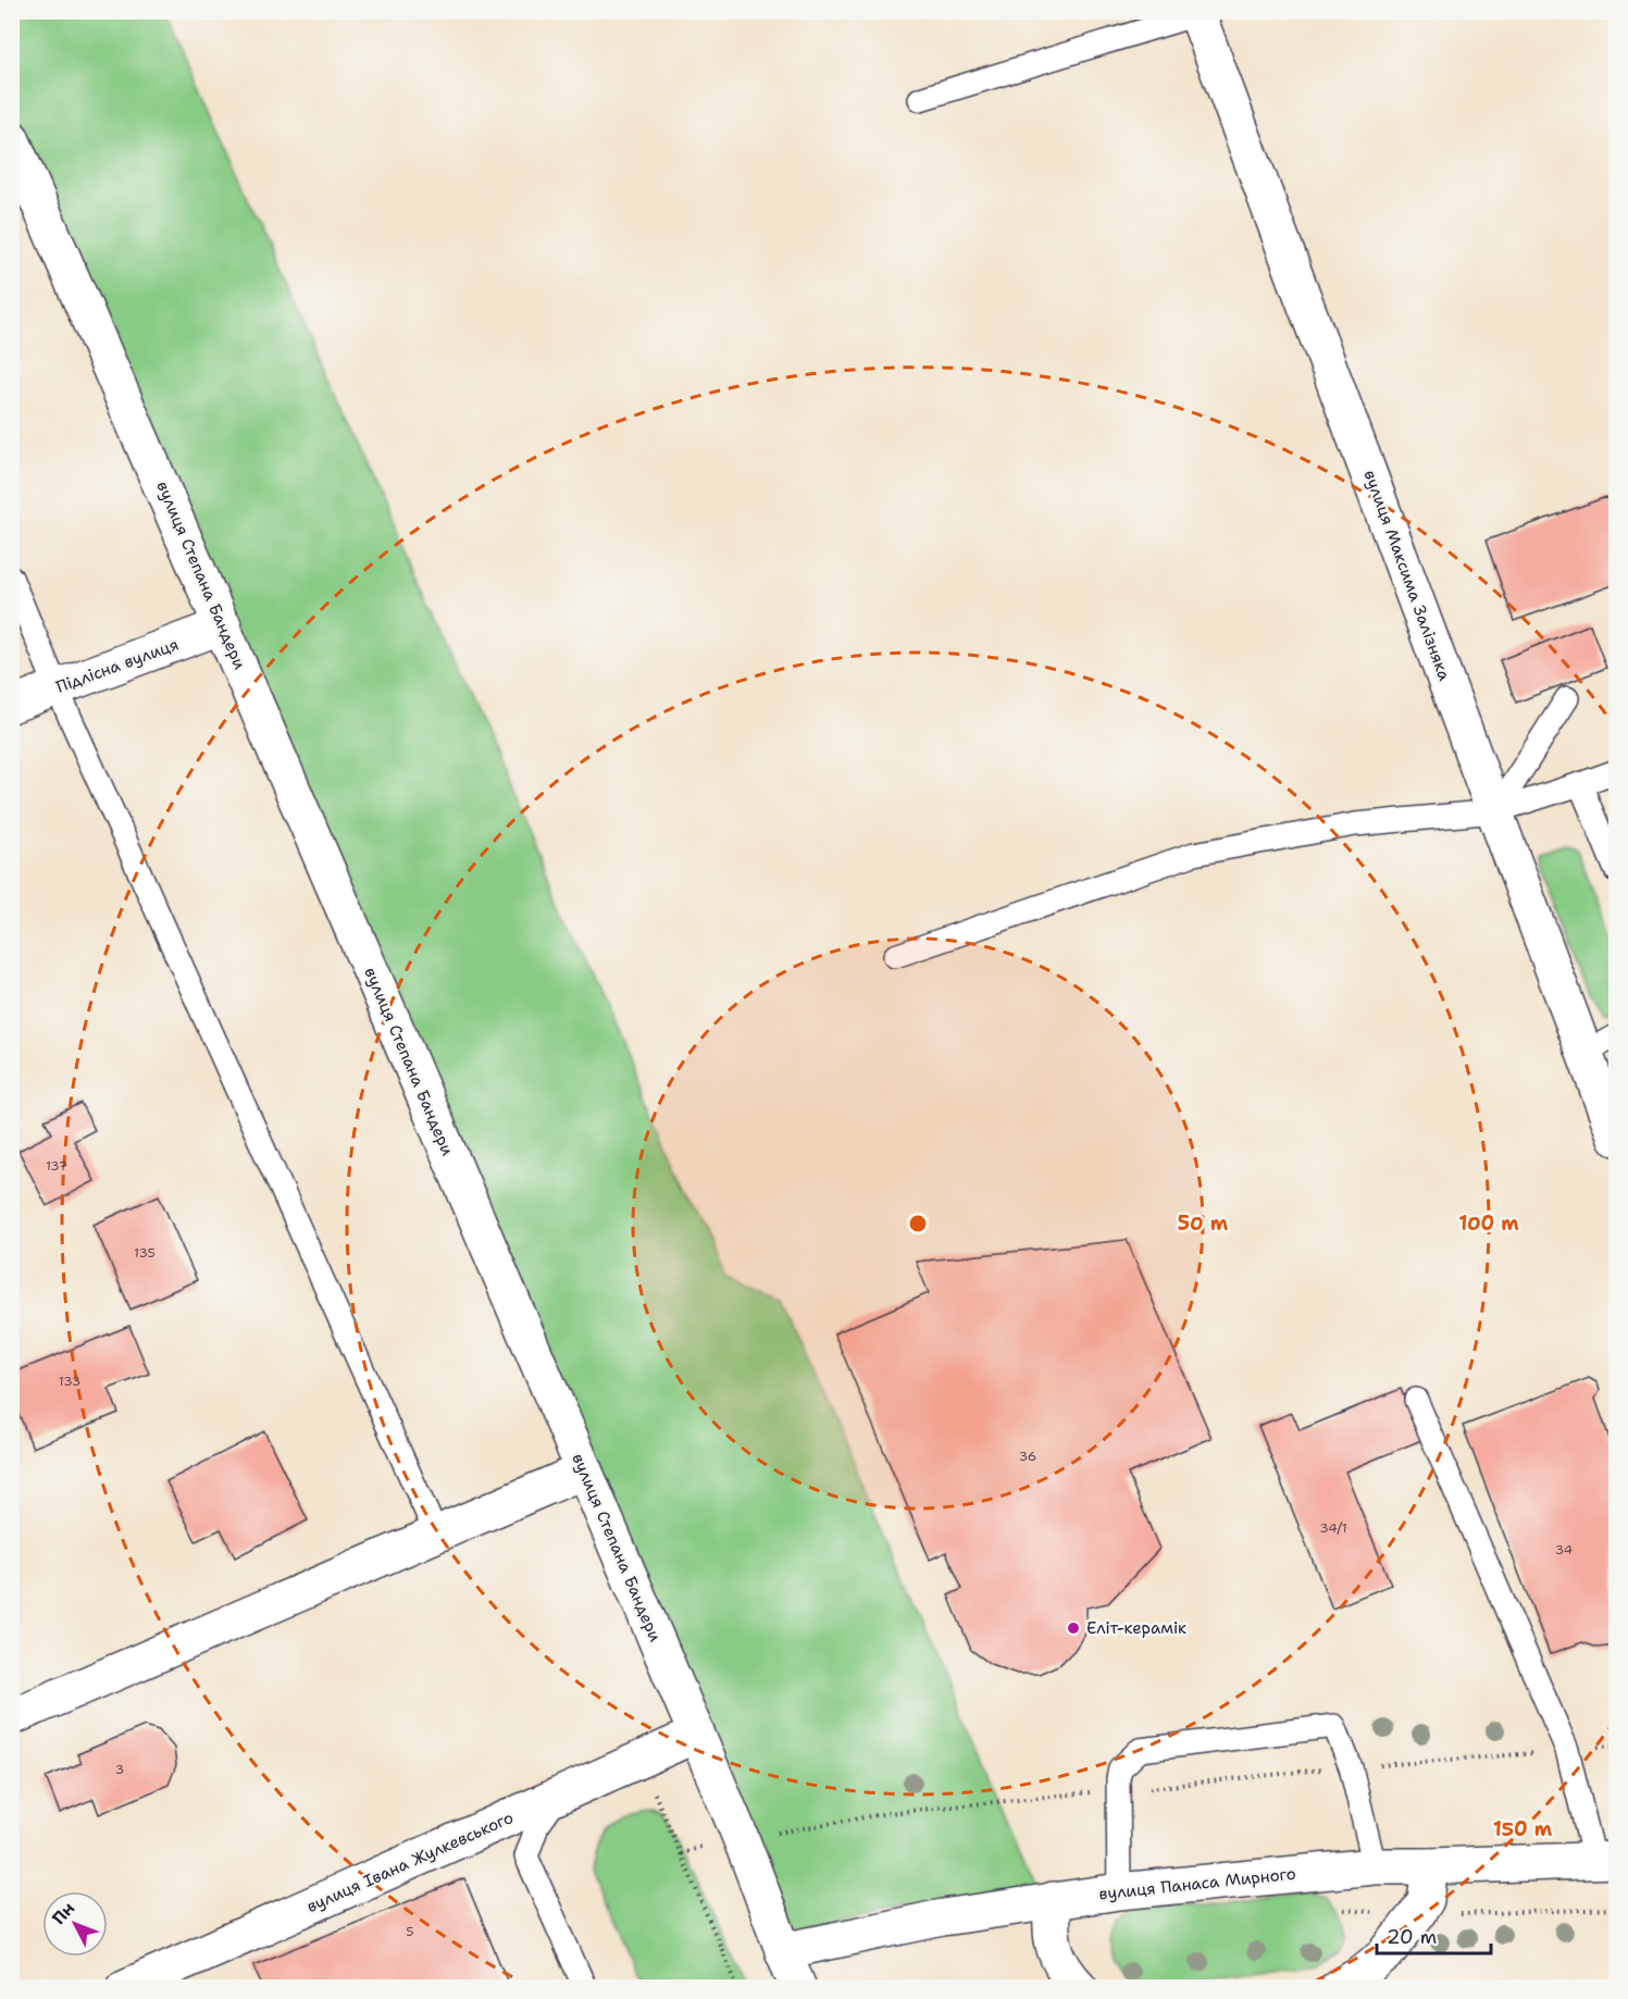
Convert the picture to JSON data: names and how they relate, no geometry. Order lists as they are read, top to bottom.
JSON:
{
  "streets": {
    "street": [
      "вулиця Степана Бандери",
      "вулиця Максима Залізняка",
      "Підлісна вулиця",
      "вулиця Івана Жулкевського",
      "вулиця Панаса Мирного"
    ]
  },
  "crossings": [
    ["вулиця Степана Бандери", "Підлісна вулиця"],
    ["вулиця Степана Бандери", "вулиця Івана Жулкевського"],
    ["вулиця Степана Бандери", "вулиця Панаса Мирного"]
  ],
  "places": ["Еліт-керамік"],
  "house_numbers": [
    "137",
    "135",
    "133",
    "36",
    "34/1",
    "34",
    "3",
    "5"
  ],
  "scale_bar": "20 m",
  "north": "top left",
  "rings": ["50 m", "100 m", "150 m"]
}
